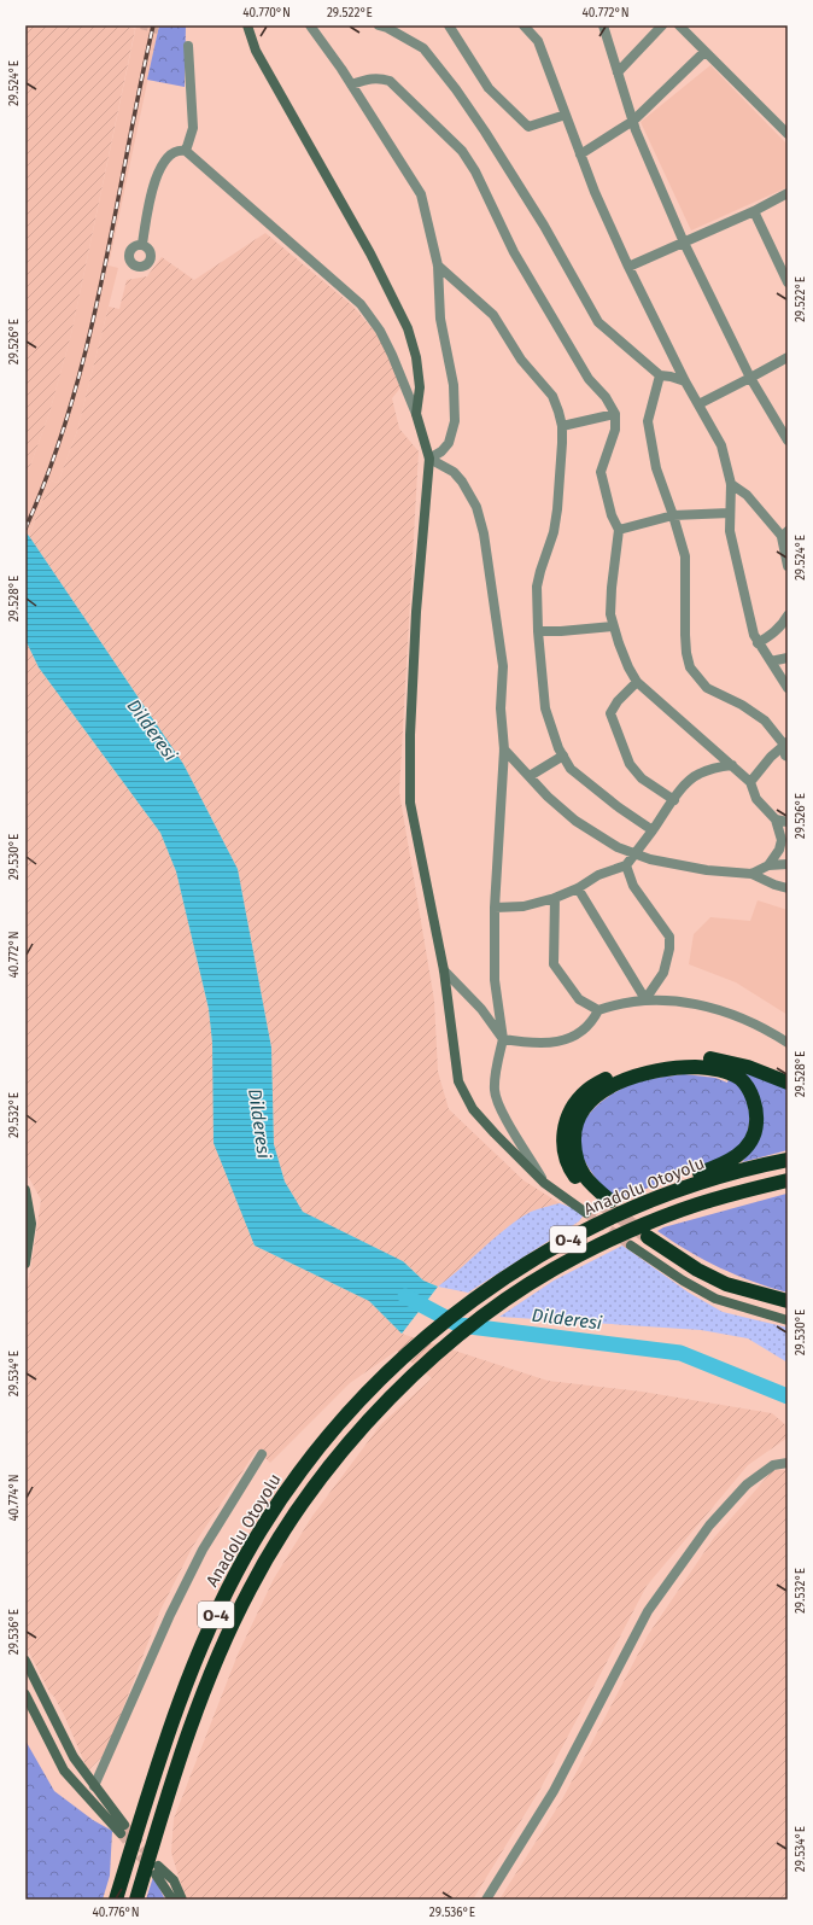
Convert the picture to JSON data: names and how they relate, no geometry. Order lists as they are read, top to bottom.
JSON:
{
  "streets": {
    "highway": ["Anadolu Otoyolu", "O-4"]
  },
  "crossings": [
    ["Anadolu Otoyolu", "O-4"]
  ],
  "water": ["Dilderesi"],
  "coordinates": [
    "40.770°N",
    "29.522°E",
    "40.772°N",
    "29.524°E",
    "29.526°E",
    "29.528°E",
    "29.530°E",
    "29.532°E",
    "29.534°E",
    "40.774°N",
    "29.536°E",
    "40.776°N"
  ]
}
